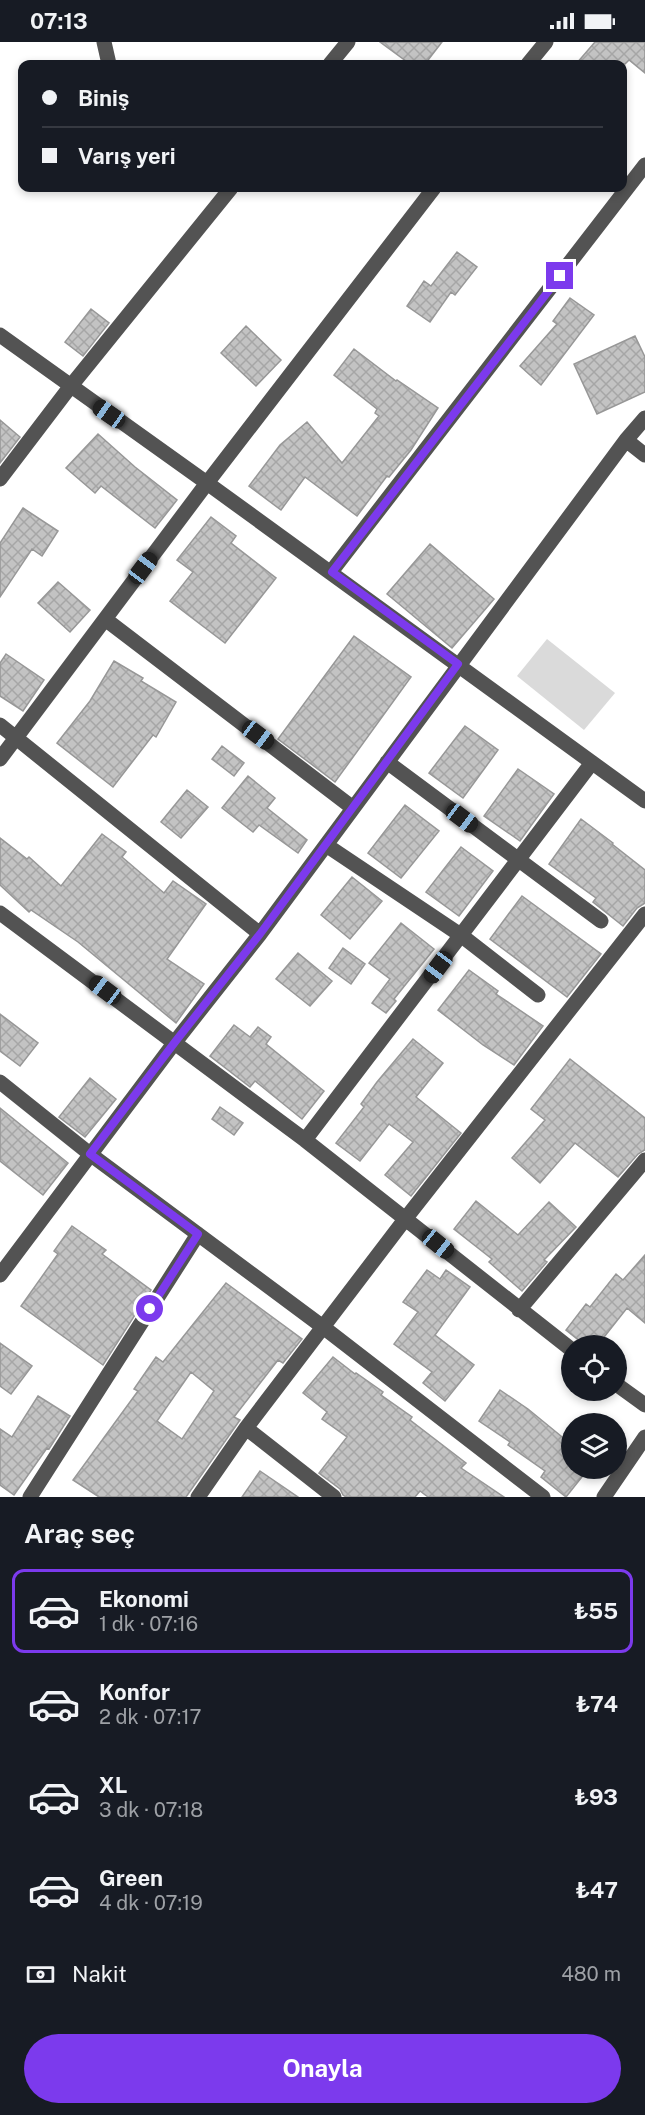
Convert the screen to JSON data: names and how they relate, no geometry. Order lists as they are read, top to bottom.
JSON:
{
  "page": {
    "status": "07:13",
    "banner": ["Biniş", "Varış yeri"],
    "heading": "Araç seç",
    "list": [
      {
        "name": "Ekonomi",
        "note": "1 dk · 07:16",
        "value": "₺55"
      },
      {
        "name": "Konfor",
        "note": "2 dk · 07:17",
        "value": "₺74"
      },
      {
        "name": "XL",
        "note": "3 dk · 07:18",
        "value": "₺93"
      },
      {
        "name": "Green",
        "note": "4 dk · 07:19",
        "value": "₺47"
      }
    ],
    "pay": ["Nakit", "480 m"],
    "buttons": "Onayla"
  }
}
